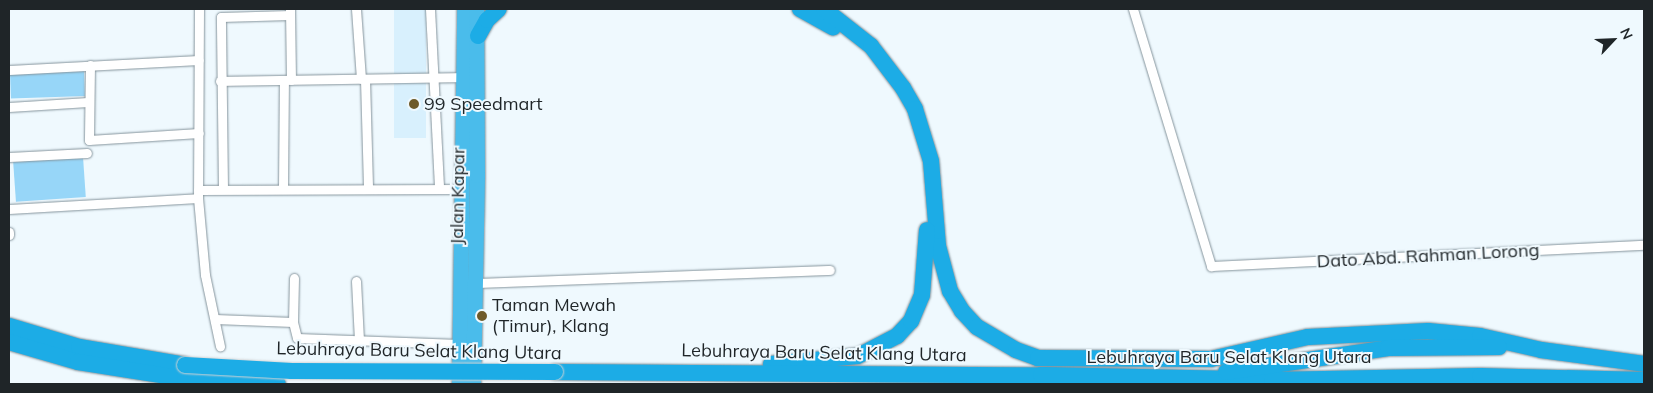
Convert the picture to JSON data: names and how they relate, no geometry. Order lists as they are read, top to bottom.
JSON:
{
  "streets": {
    "highway": ["Jalan Kapar", "Lebuhraya Baru Selat Klang Utara"],
    "street": ["Dato Abd. Rahman Lorong"]
  },
  "places": ["99 Speedmart", "Taman Mewah (Timur), Klang"],
  "north": "top right"
}
